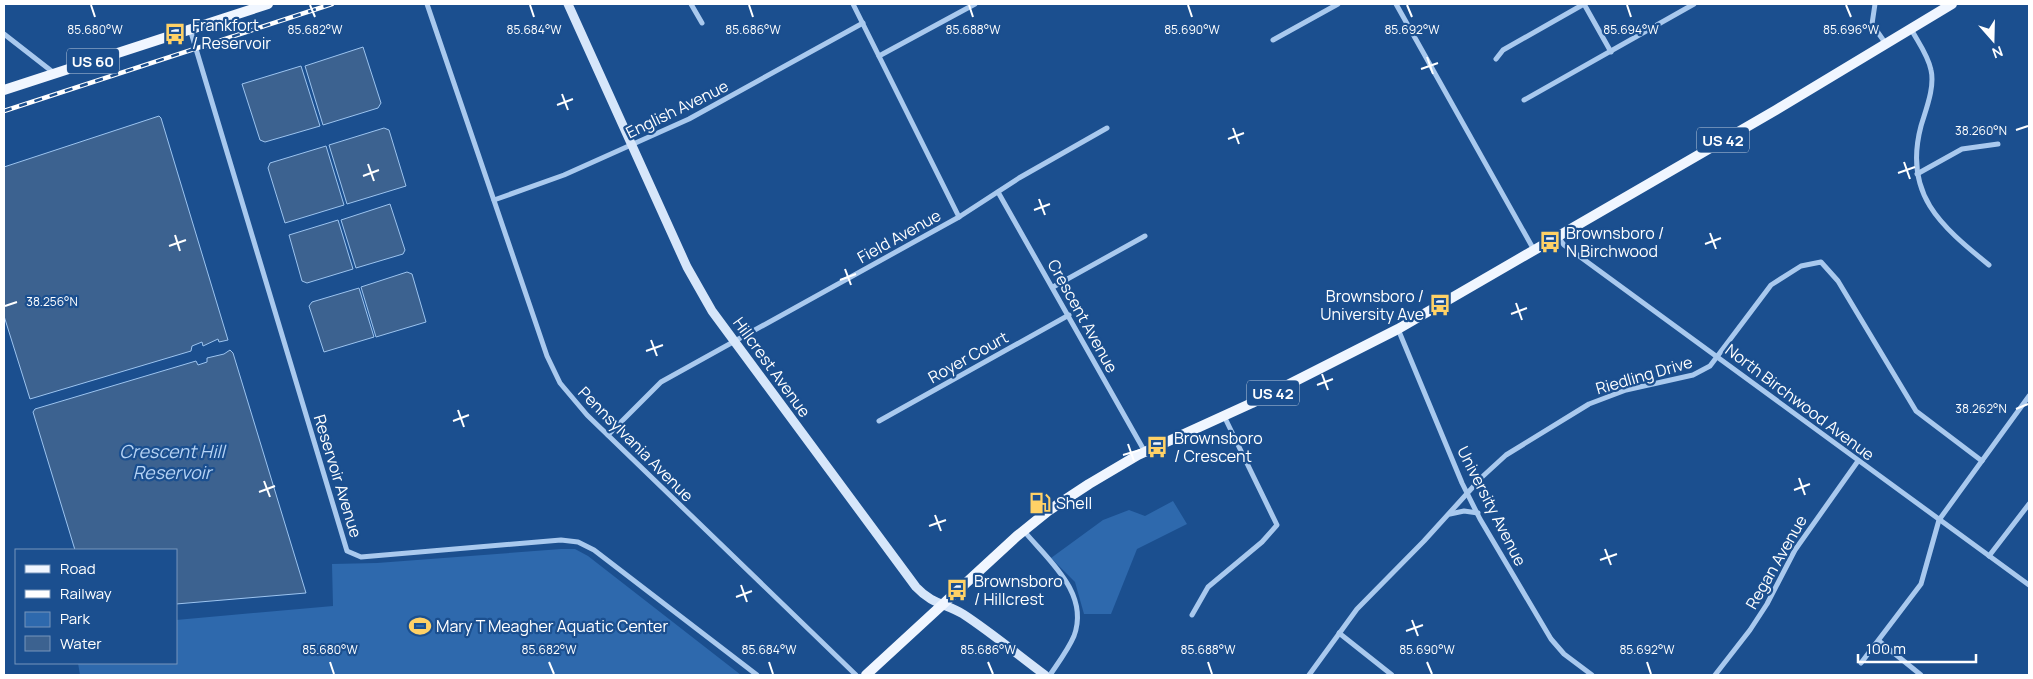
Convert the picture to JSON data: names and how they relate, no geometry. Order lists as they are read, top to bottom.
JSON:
{
  "streets": {
    "main road": ["US 60", "US 42", "Hillcrest Avenue"],
    "street": [
      "English Avenue",
      "Field Avenue",
      "Crescent Avenue",
      "Royer Court",
      "Riedling Drive",
      "North Birchwood Avenue",
      "Pennsylvania Avenue",
      "Reservoir Avenue",
      "University Avenue",
      "Regan Avenue"
    ]
  },
  "crossings": [
    ["US 60", "Reservoir Avenue"],
    ["English Avenue", "Hillcrest Avenue"],
    ["English Avenue", "Pennsylvania Avenue"],
    ["US 42", "Crescent Avenue"],
    ["US 42", "Hillcrest Avenue"],
    ["US 42", "North Birchwood Avenue"],
    ["US 42", "University Avenue"],
    ["Field Avenue", "Crescent Avenue"],
    ["Field Avenue", "Hillcrest Avenue"],
    ["Field Avenue", "Pennsylvania Avenue"],
    ["Crescent Avenue", "Royer Court"],
    ["Riedling Drive", "North Birchwood Avenue"],
    ["Riedling Drive", "University Avenue"],
    ["North Birchwood Avenue", "Regan Avenue"]
  ],
  "water": ["Crescent Hill Reservoir"],
  "places": {
    "bus stop": [
      "Frankfort / Reservoir",
      "Brownsboro / N Birchwood",
      "Brownsboro / University Ave",
      "Brownsboro / Crescent",
      "Brownsboro / Hillcrest"
    ],
    "fuel station": ["Shell"],
    "sports": ["Mary T Meagher Aquatic Center"]
  },
  "legend": [
    "Road",
    "Railway",
    "Park",
    "Water"
  ],
  "scale_bar": "100 m",
  "north": "bottom",
  "coordinates": [
    "85.680°W",
    "85.682°W",
    "85.684°W",
    "85.686°W",
    "85.688°W",
    "85.690°W",
    "85.692°W",
    "85.694°W",
    "85.696°W",
    "38.260°N",
    "38.256°N",
    "38.262°N"
  ]
}
